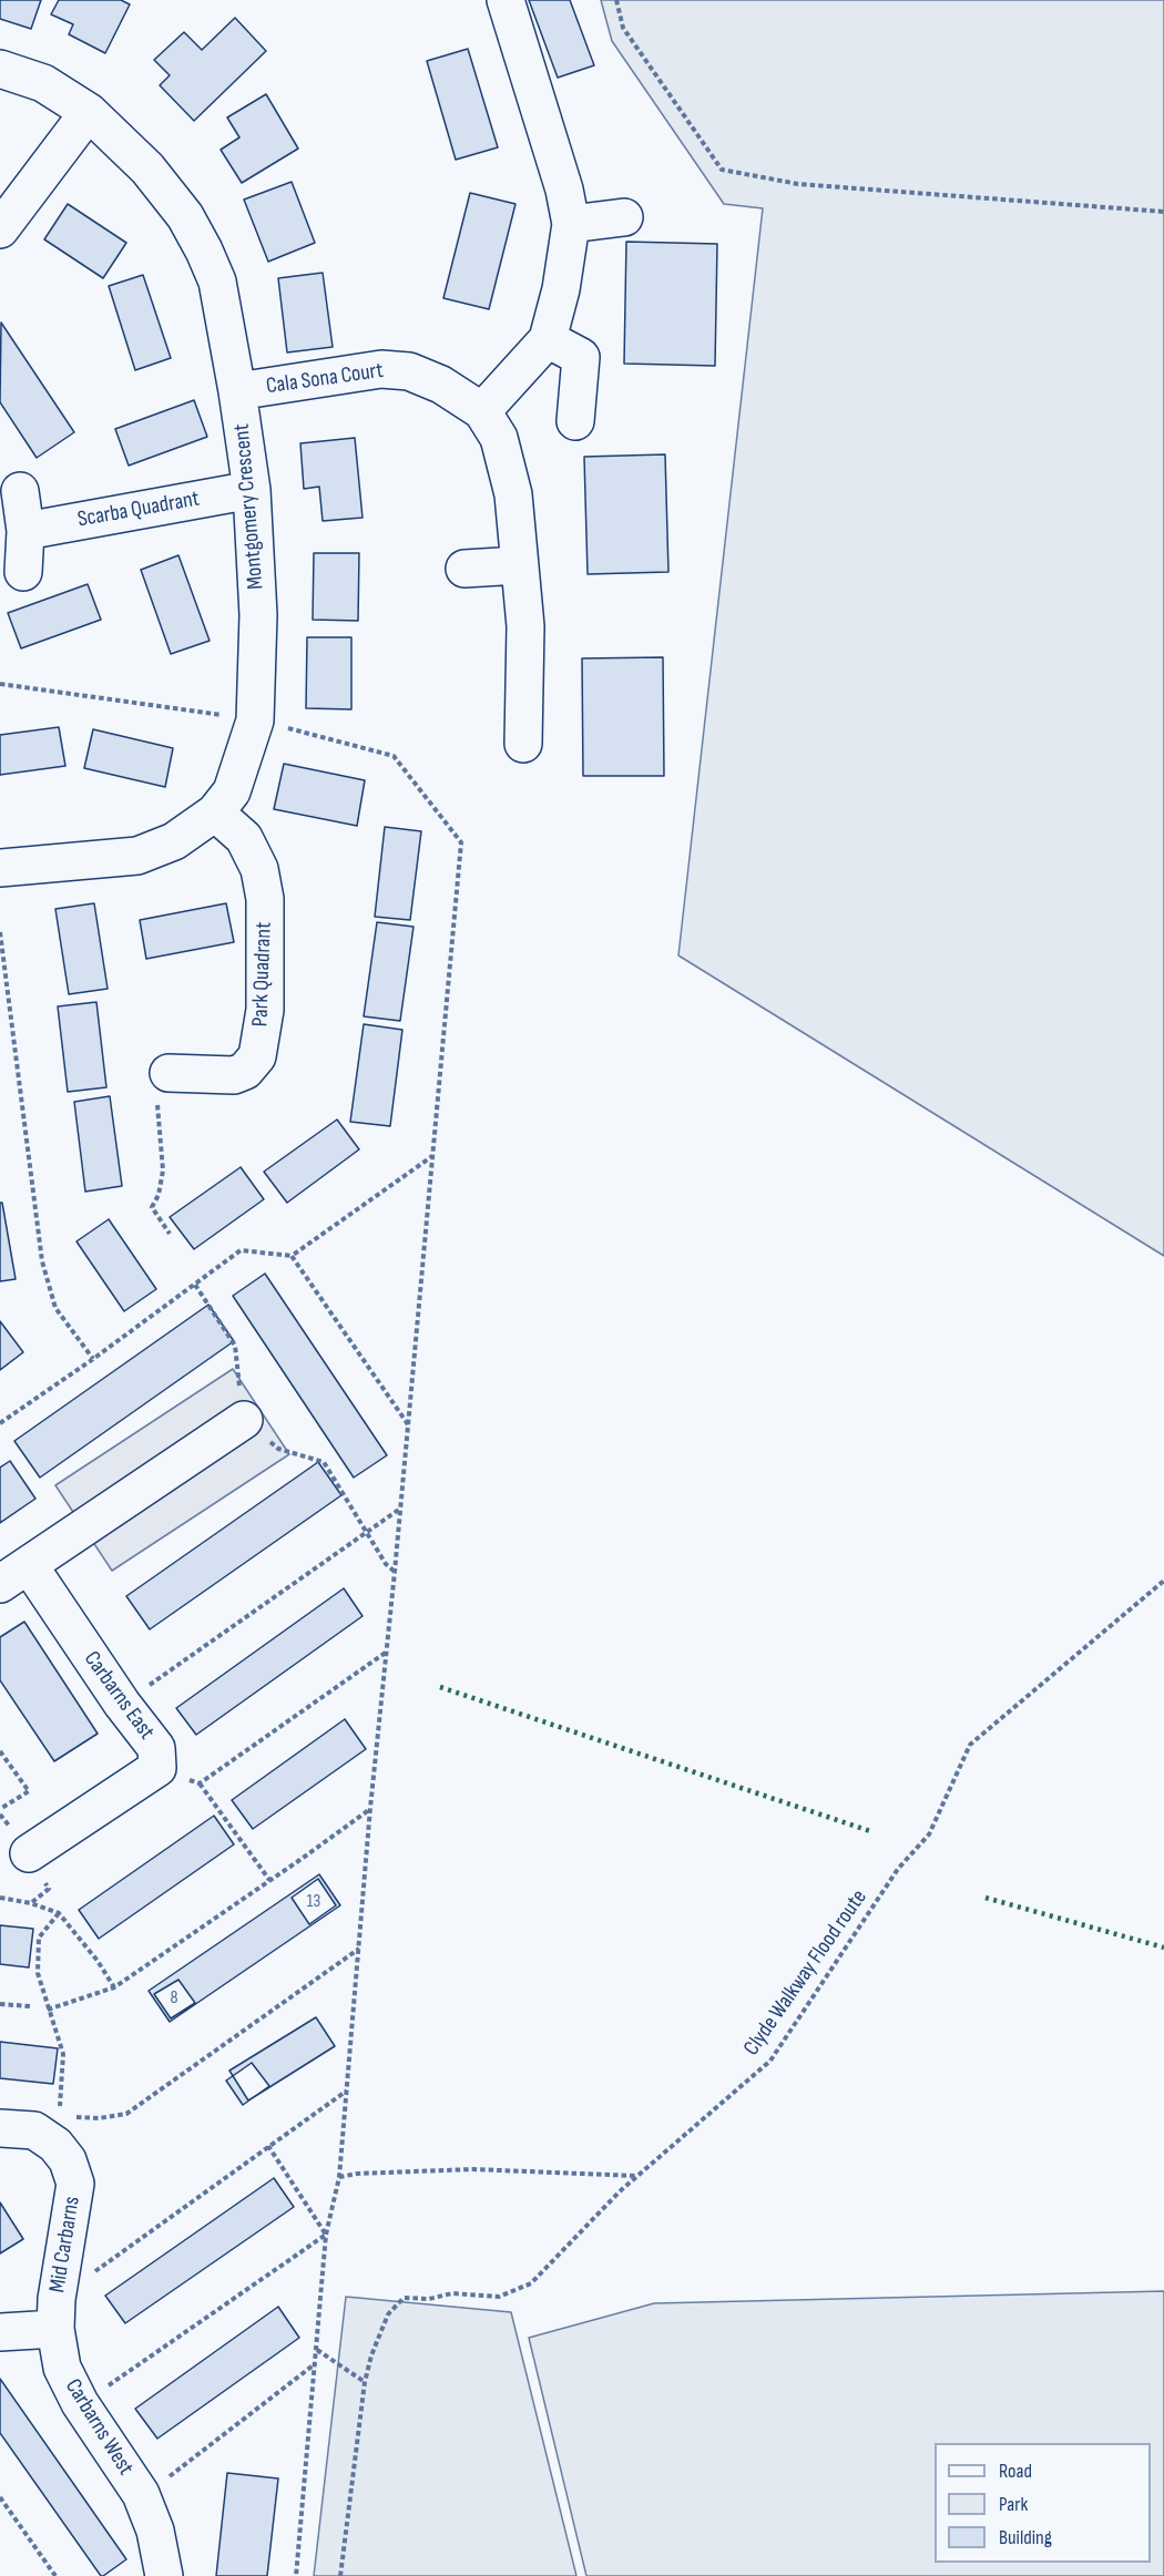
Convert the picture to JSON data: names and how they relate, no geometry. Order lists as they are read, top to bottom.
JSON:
{
  "streets": {
    "street": [
      "Cala Sona Court",
      "Montgomery Crescent",
      "Scarba Quadrant",
      "Park Quadrant",
      "Carbarns East",
      "Mid Carbarns",
      "Carbarns West"
    ],
    "path": ["Clyde Walkway Flood route"]
  },
  "crossings": [
    ["Cala Sona Court", "Montgomery Crescent"],
    ["Montgomery Crescent", "Scarba Quadrant"],
    ["Montgomery Crescent", "Park Quadrant"],
    ["Mid Carbarns", "Carbarns West"]
  ],
  "house_numbers": ["13", "8"],
  "legend": ["Road", "Park", "Building"]
}
